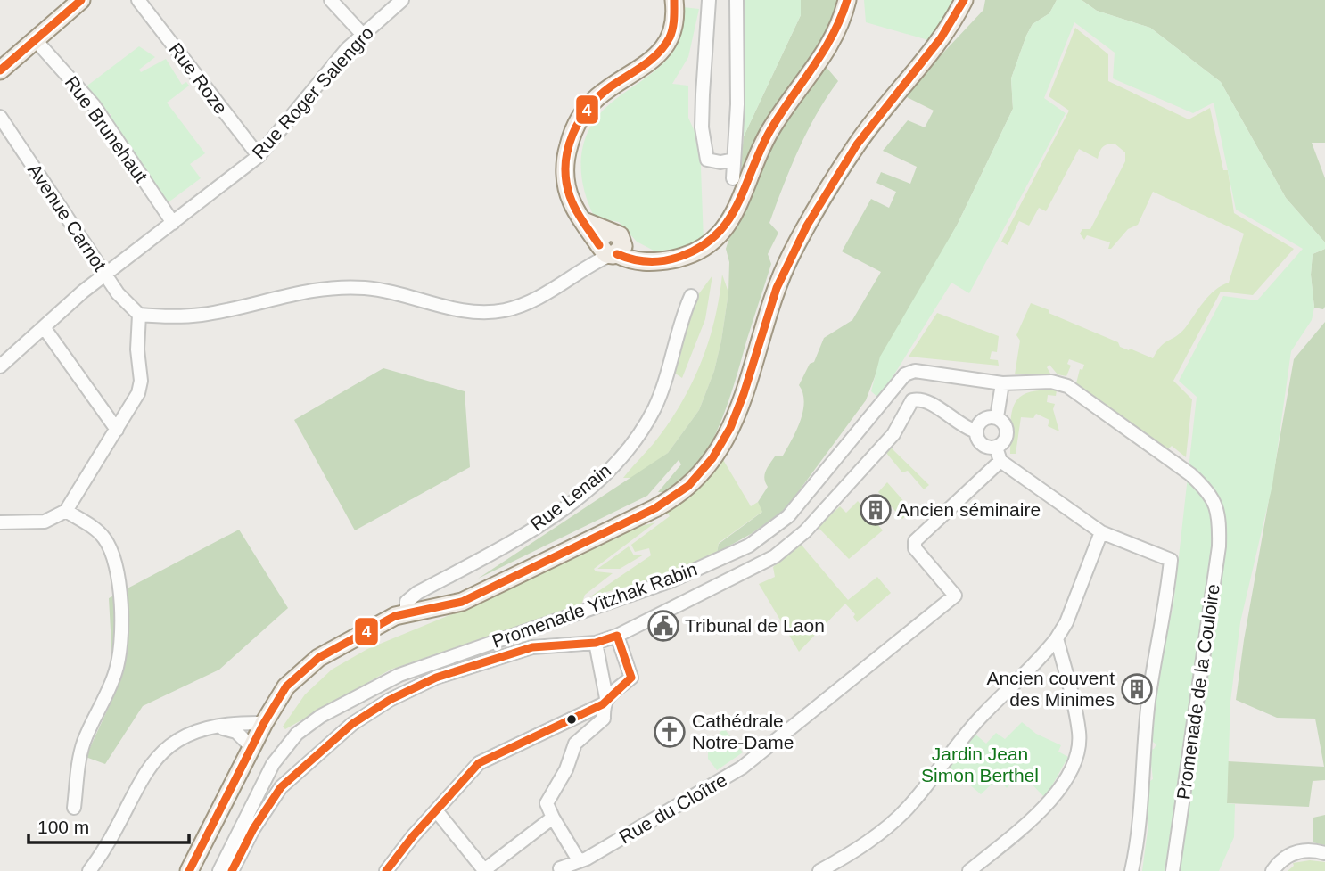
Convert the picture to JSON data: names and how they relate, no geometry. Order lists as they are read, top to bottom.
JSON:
{
  "streets": {
    "street": [
      "Rue Roze",
      "Rue Roger Salengro",
      "Rue Brunehaut",
      "Avenue Carnot",
      "Rue Lenain",
      "Promenade Yitzhak Rabin",
      "Promenade de la Couloire",
      "Rue du Cloître"
    ]
  },
  "crossings": [
    ["Rue Roze", "Rue Roger Salengro"],
    ["Rue Roger Salengro", "Rue Brunehaut"],
    ["Rue Roger Salengro", "Avenue Carnot"],
    ["Promenade Yitzhak Rabin", "Promenade de la Couloire"]
  ],
  "parks": ["Jardin Jean Simon Berthel"],
  "places": {
    "building": ["Ancien séminaire", "Ancien couvent des Minimes"],
    "public building": ["Tribunal de Laon"],
    "church": ["Cathédrale Notre-Dame"]
  },
  "lines": ["transit line 4"],
  "scale_bar": "100 m"
}
